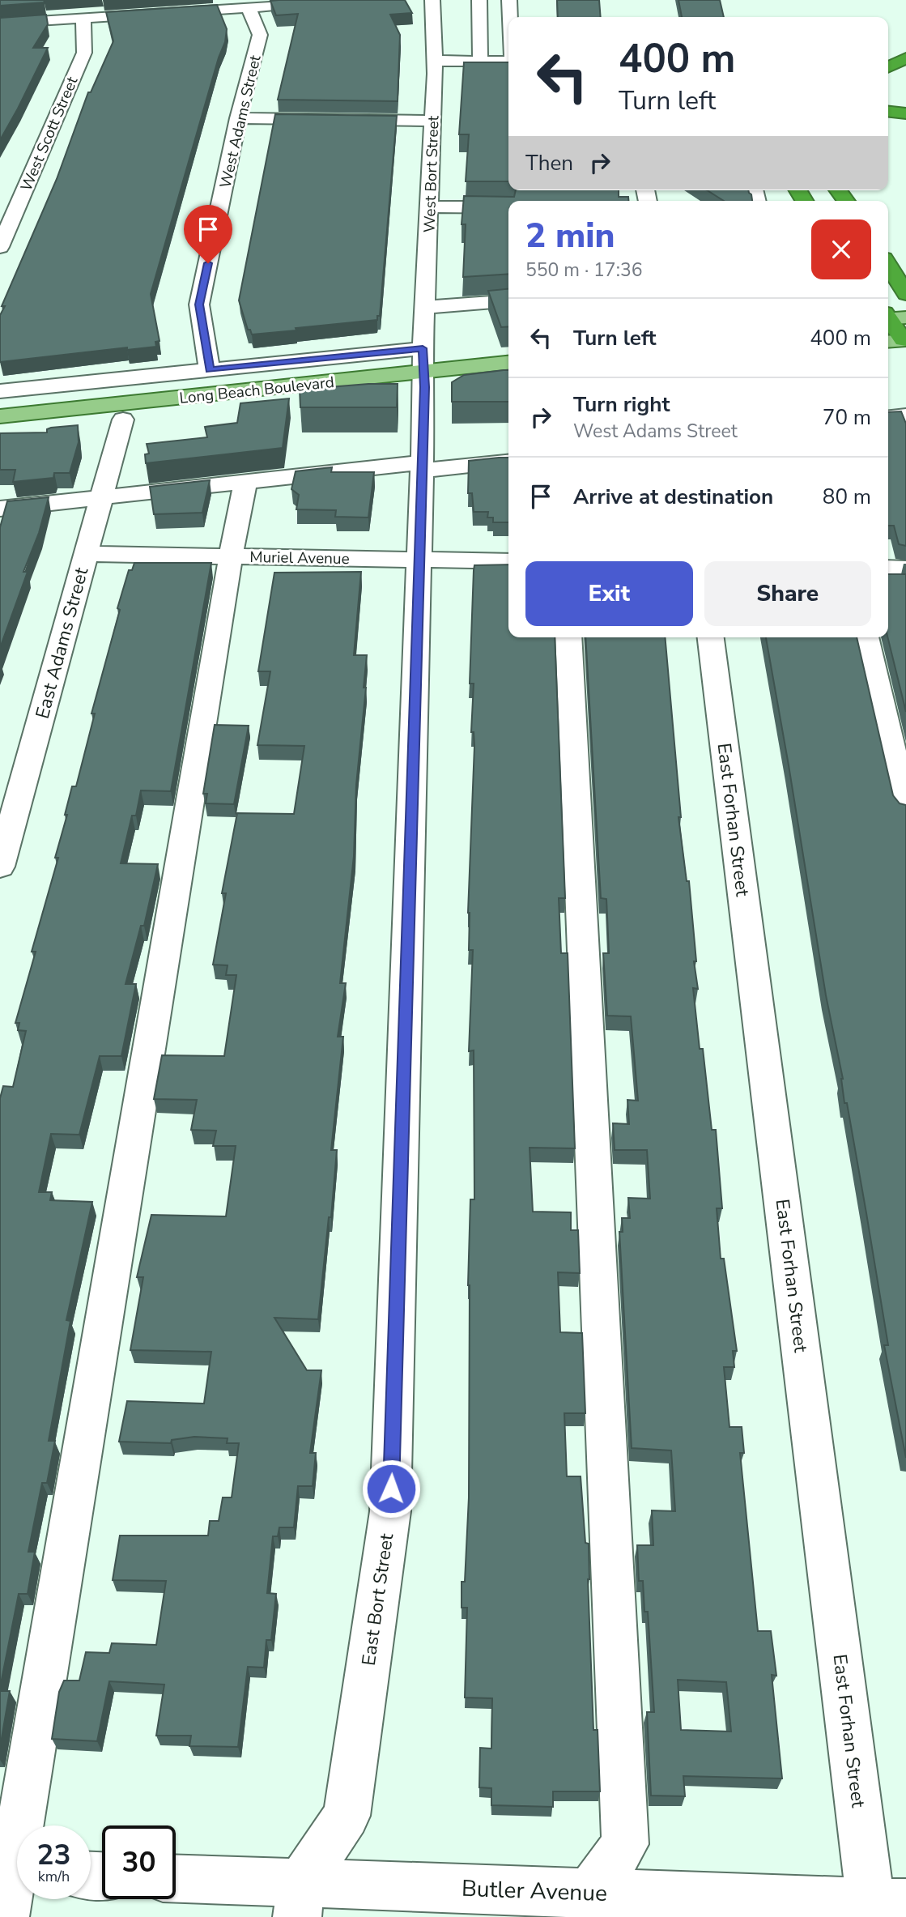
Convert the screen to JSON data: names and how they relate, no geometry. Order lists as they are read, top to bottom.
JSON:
{
  "streets": {
    "main road": ["Long Beach Boulevard"],
    "street": [
      "West Adams Street",
      "West Scott Street",
      "West Bort Street",
      "Muriel Avenue",
      "East Adams Street",
      "East Forhan Street",
      "East Bort Street",
      "Butler Avenue"
    ]
  },
  "crossings": [
    ["West Bort Street", "Long Beach Boulevard"],
    ["West Bort Street", "East Bort Street"],
    ["Long Beach Boulevard", "East Adams Street"],
    ["Long Beach Boulevard", "East Bort Street"],
    ["Muriel Avenue", "East Adams Street"],
    ["Muriel Avenue", "East Bort Street"],
    ["East Forhan Street", "Butler Avenue"],
    ["East Bort Street", "Butler Avenue"]
  ],
  "page": {
    "turn": ["400 m", "Turn left"],
    "then": "Then",
    "heading": ["2 min", "550 m · 17:36"],
    "list": [
      {
        "name": "Turn left",
        "value": "400 m"
      },
      {
        "name": "Turn right",
        "note": "West Adams Street",
        "value": "70 m"
      },
      {
        "name": "Arrive at destination",
        "value": "80 m"
      }
    ],
    "buttons": ["Exit", "Share"],
    "speed": "23 km/h",
    "limit": "30"
  }
}
